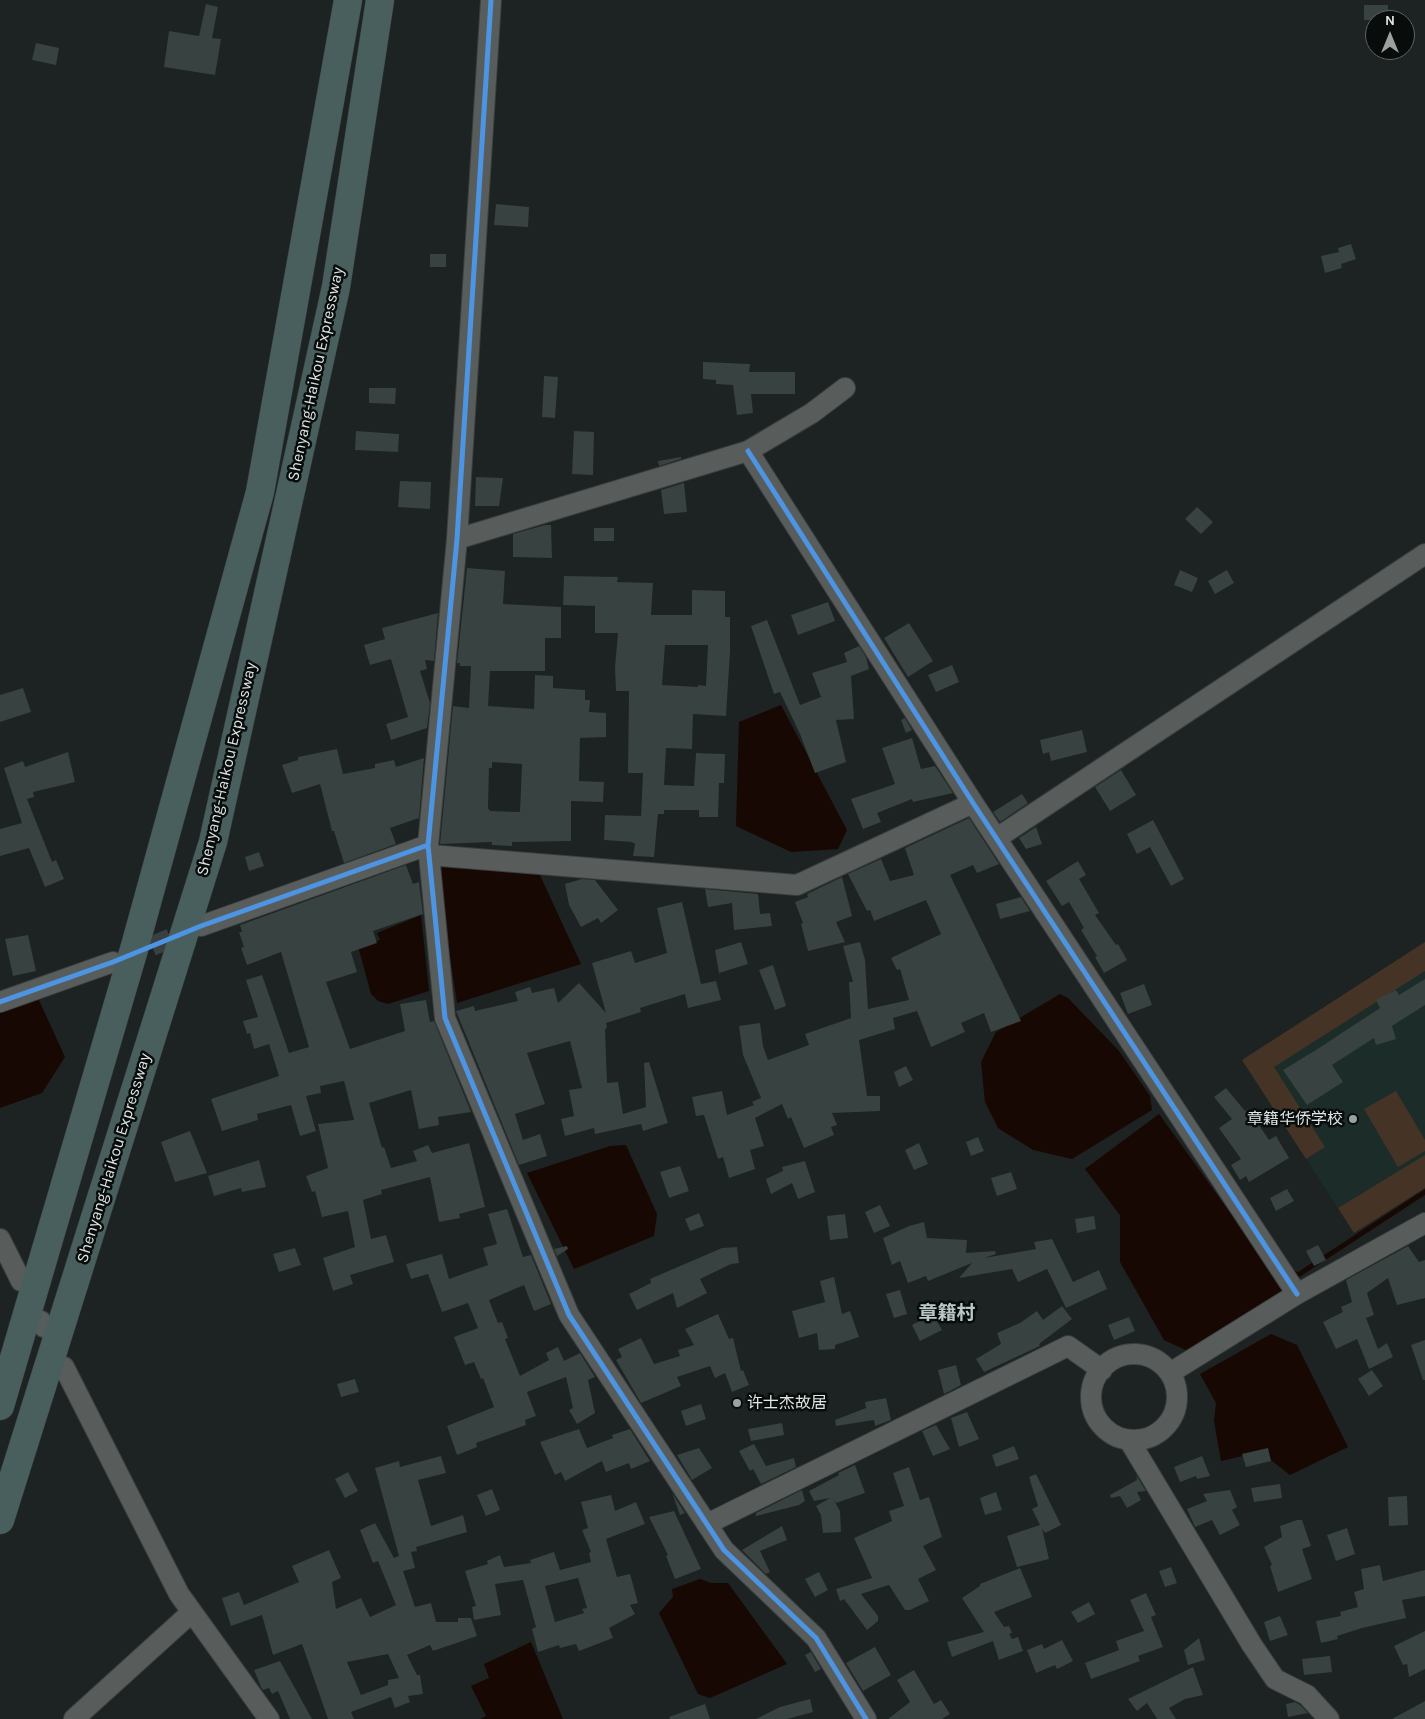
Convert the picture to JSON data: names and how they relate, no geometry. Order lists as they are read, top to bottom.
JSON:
{
  "streets": {
    "highway": ["Shenyang-Haikou Expressway"]
  },
  "districts": ["章籍村"],
  "places": ["章籍华侨学校", "许士杰故居"],
  "north": "top"
}
